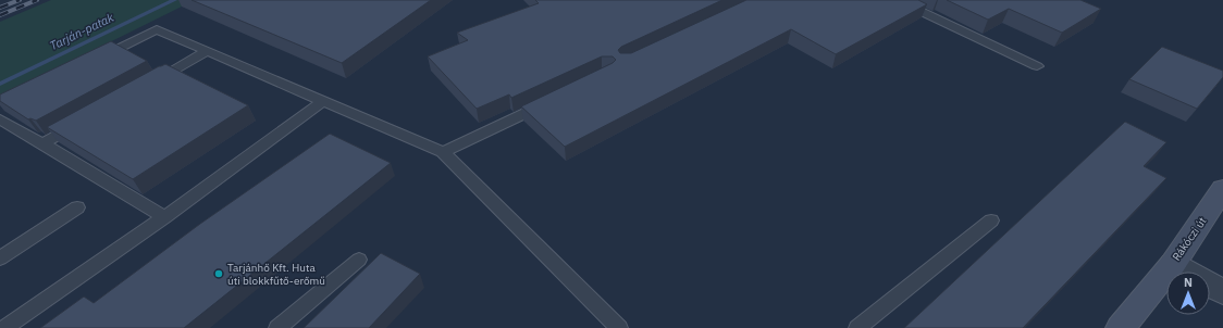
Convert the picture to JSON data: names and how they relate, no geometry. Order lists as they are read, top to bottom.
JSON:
{
  "streets": {
    "main road": ["Rákóczi út"]
  },
  "water": ["Tarján-patak"],
  "places": ["Tarjánhő Kft. Huta úti blokkfűtő-erőmű"],
  "north": "top"
}
